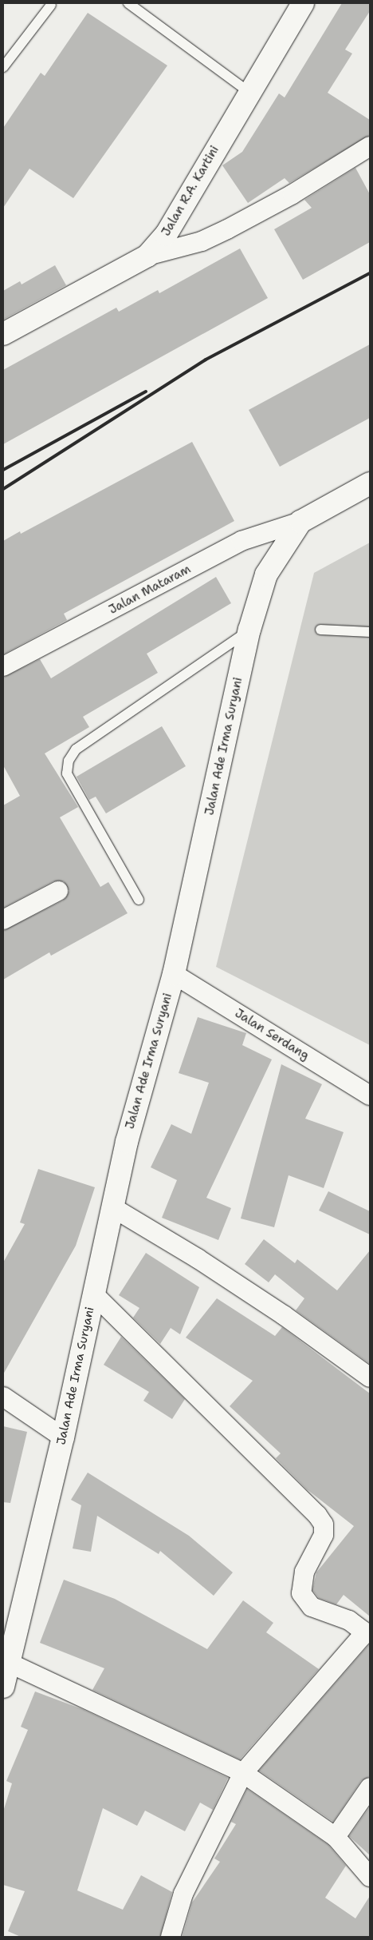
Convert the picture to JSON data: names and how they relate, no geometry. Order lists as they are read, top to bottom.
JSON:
{
  "streets": {
    "main road": ["Jalan R.A. Kartini", "Jalan Ade Irma Suryani"],
    "street": ["Jalan Mataram", "Jalan Serdang"]
  },
  "crossings": [
    ["Jalan Mataram", "Jalan Ade Irma Suryani"],
    ["Jalan Ade Irma Suryani", "Jalan Serdang"]
  ]
}
